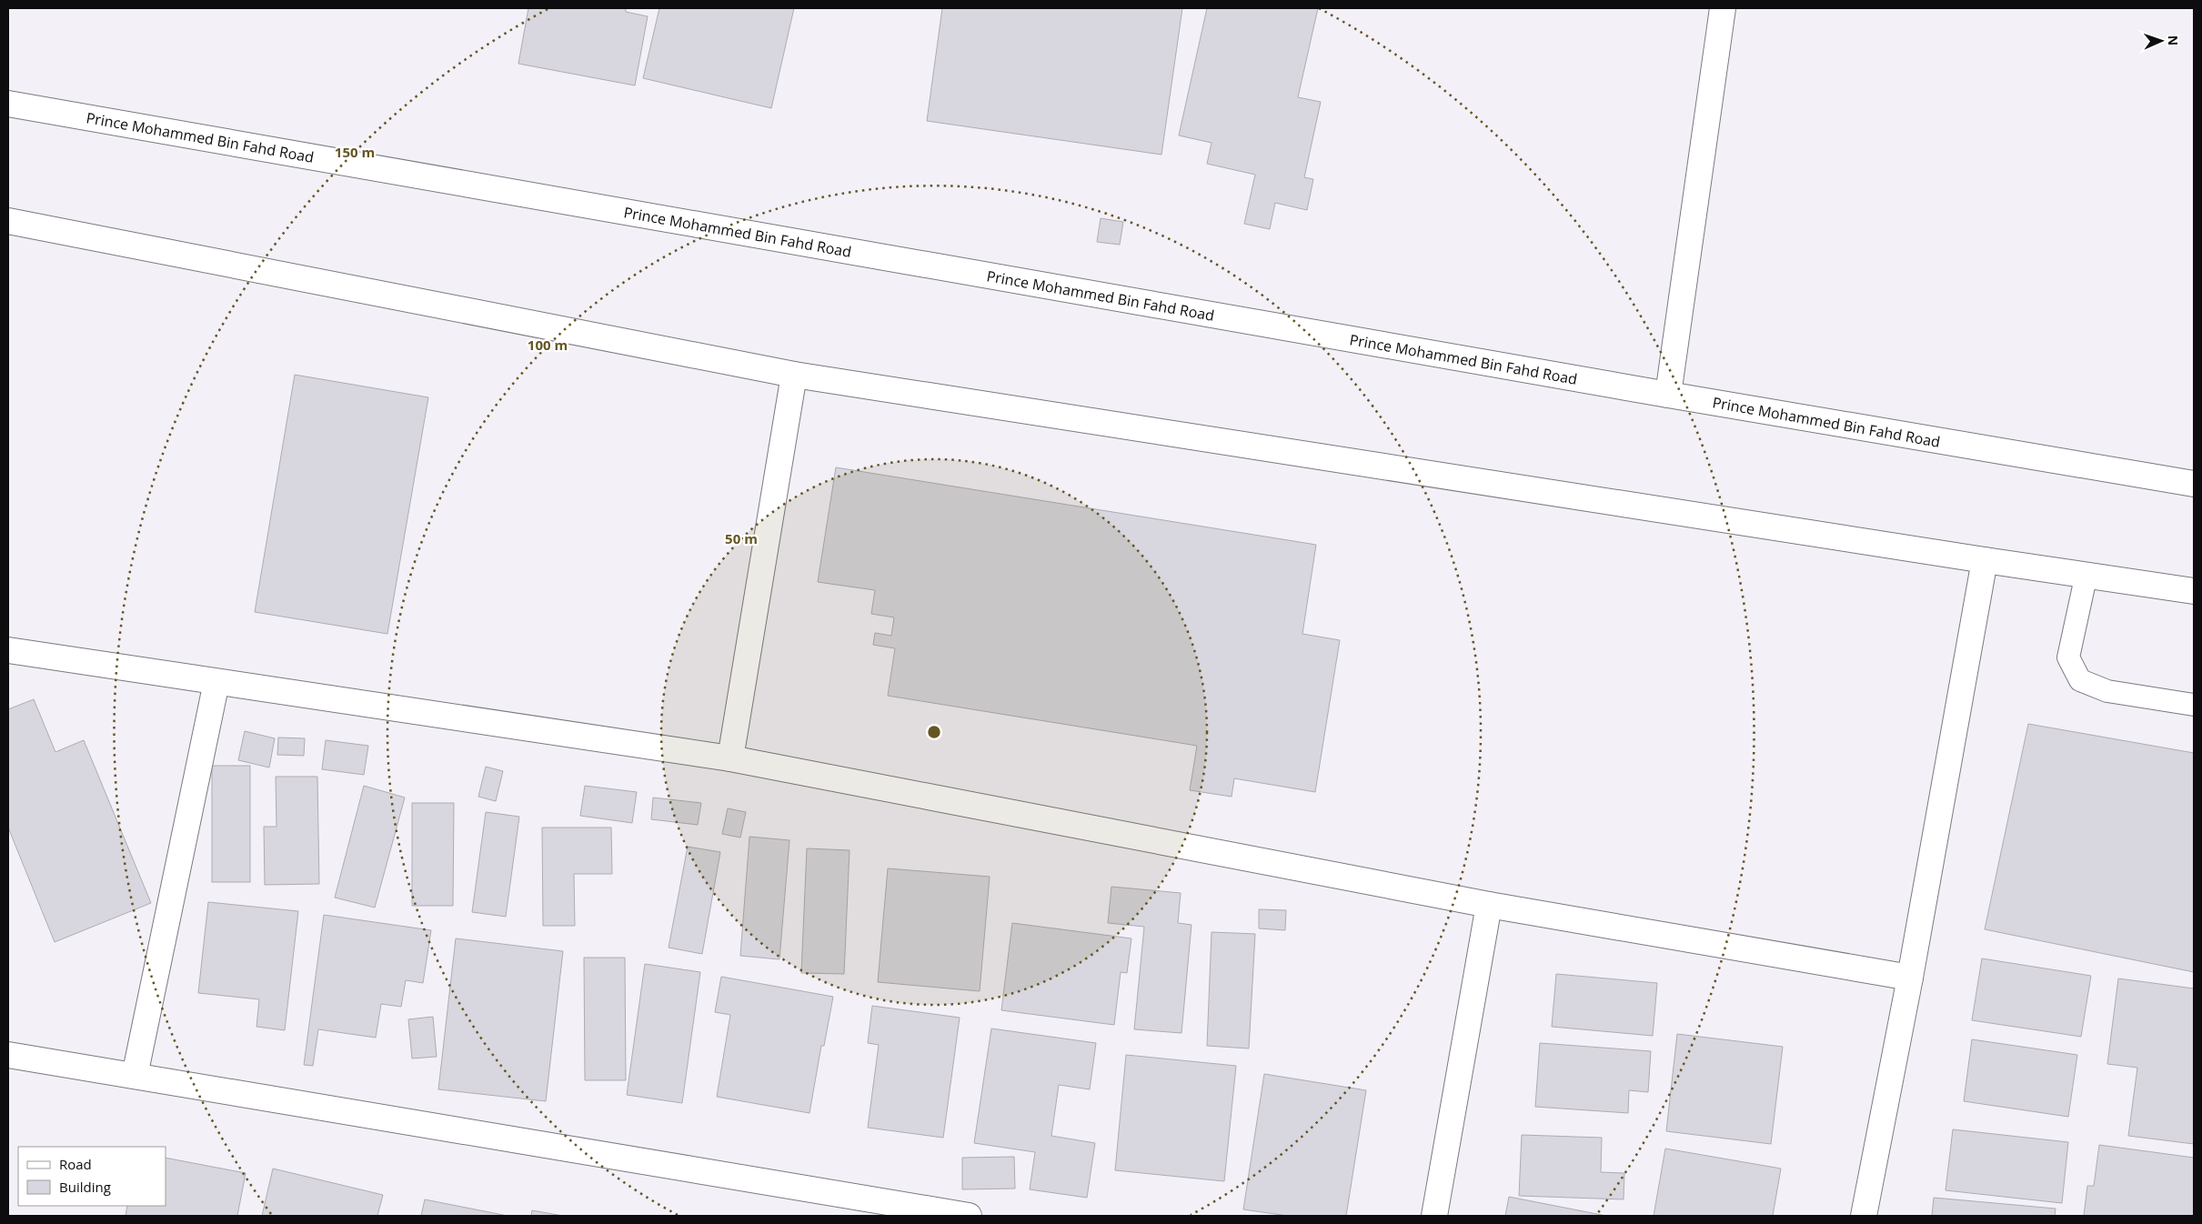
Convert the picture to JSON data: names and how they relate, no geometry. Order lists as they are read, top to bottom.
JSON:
{
  "streets": {
    "street": ["Prince Mohammed Bin Fahd Road"]
  },
  "legend": ["Road", "Building"],
  "north": "right",
  "rings": ["150 m", "100 m", "50 m"]
}
